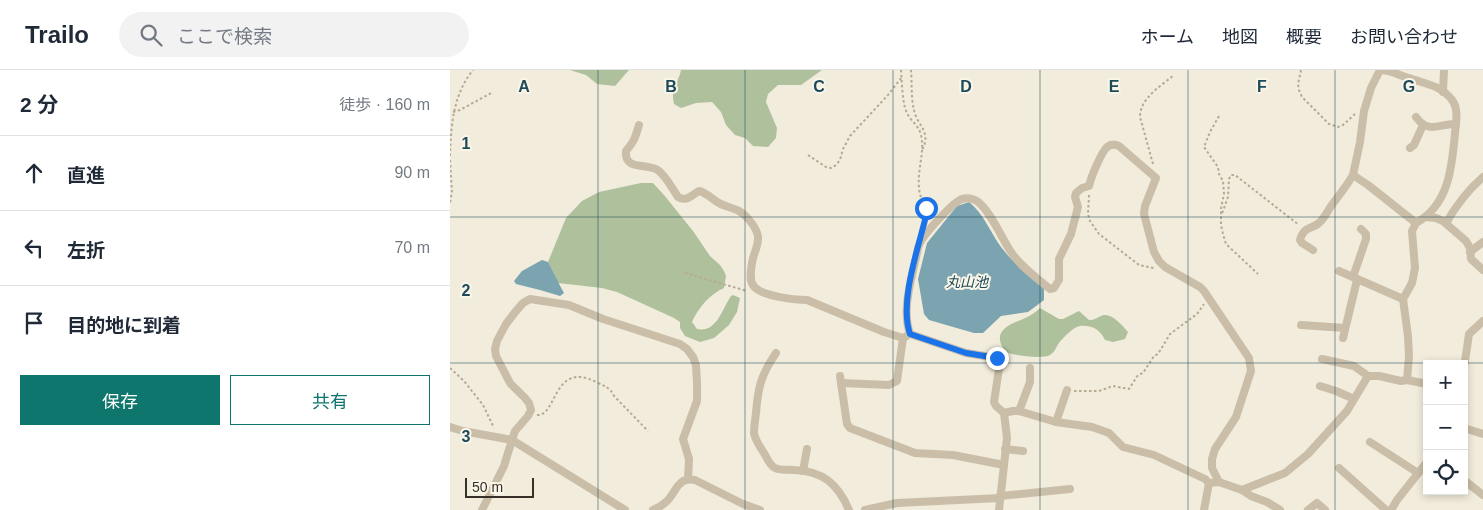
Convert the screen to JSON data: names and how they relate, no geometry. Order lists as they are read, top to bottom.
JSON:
{
  "water": ["丸山池"],
  "scale_bar": "50 m",
  "page": {
    "header": "Trailo",
    "search": "ここで検索",
    "nav": [
      "ホーム",
      "地図",
      "概要",
      "お問い合わせ"
    ],
    "heading": ["2 分", "徒歩 · 160 m"],
    "list": [
      ["直進", "90 m"],
      ["左折", "70 m"],
      "目的地に到着"
    ],
    "buttons": ["保存", "共有"],
    "map_buttons": ["+", "−"],
    "scale": "50 m"
  },
  "grid": {
    "columns": [
      "A",
      "B",
      "C",
      "D",
      "E",
      "F",
      "G"
    ],
    "rows": ["1", "2", "3"]
  }
}
